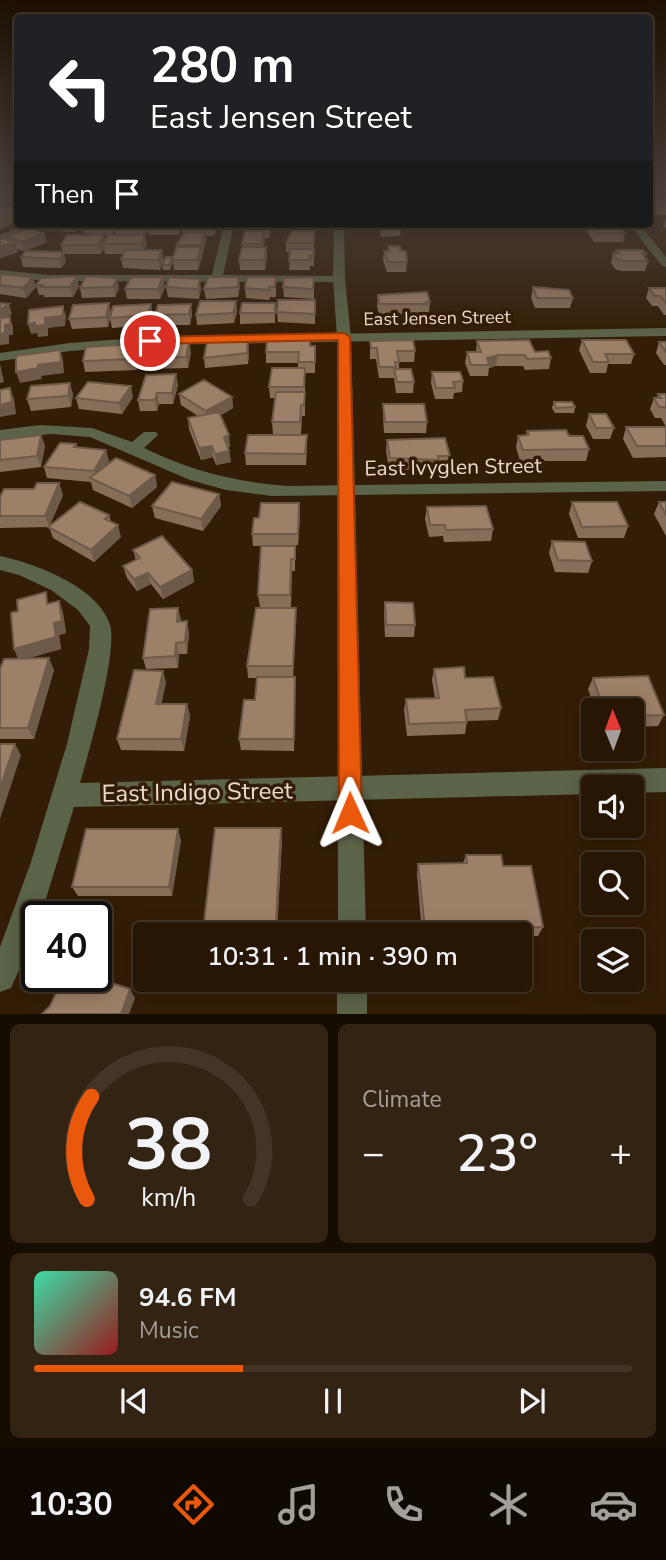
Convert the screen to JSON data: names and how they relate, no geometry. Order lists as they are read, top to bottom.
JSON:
{
  "streets": {
    "street": ["East Jensen Street", "East Ivyglen Street", "East Indigo Street"]
  },
  "north": "top",
  "page": {
    "turn": ["280 m", "East Jensen Street"],
    "then": "Then",
    "limit": "40",
    "trip": "10:31 · 1 min · 390 m",
    "tile": "Climate",
    "heat": ["−", "23°", "+"],
    "song": ["94.6 FM", "Music"],
    "tabs": "10:30",
    "gauge": ["38", "km/h"]
  }
}
